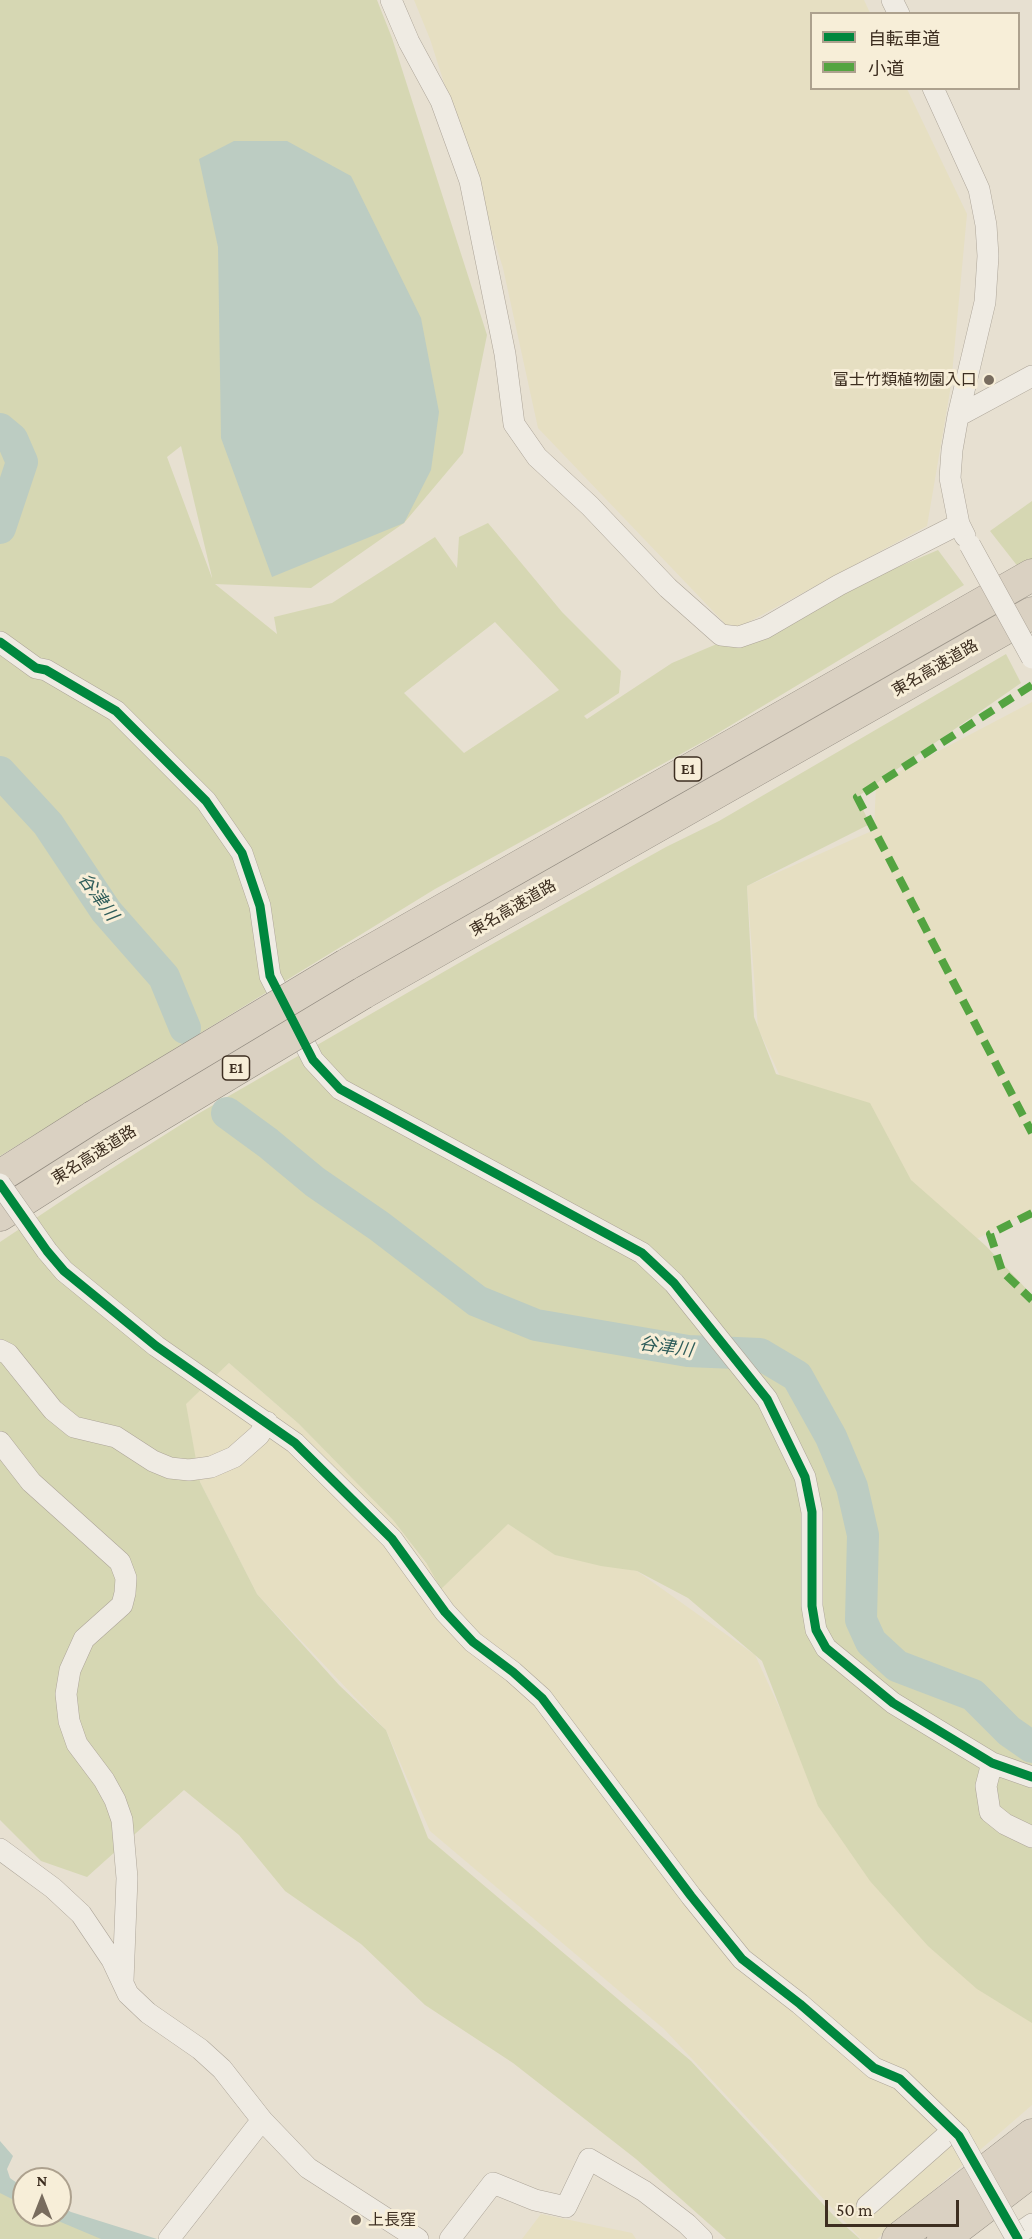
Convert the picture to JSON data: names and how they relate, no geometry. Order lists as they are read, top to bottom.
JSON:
{
  "streets": {
    "highway": ["東名高速道路", "E1"]
  },
  "water": ["谷津川"],
  "places": ["富士竹類植物園入口", "上長窪"],
  "legend": ["自転車道", "小道"],
  "scale_bar": "50 m",
  "north": "top"
}
